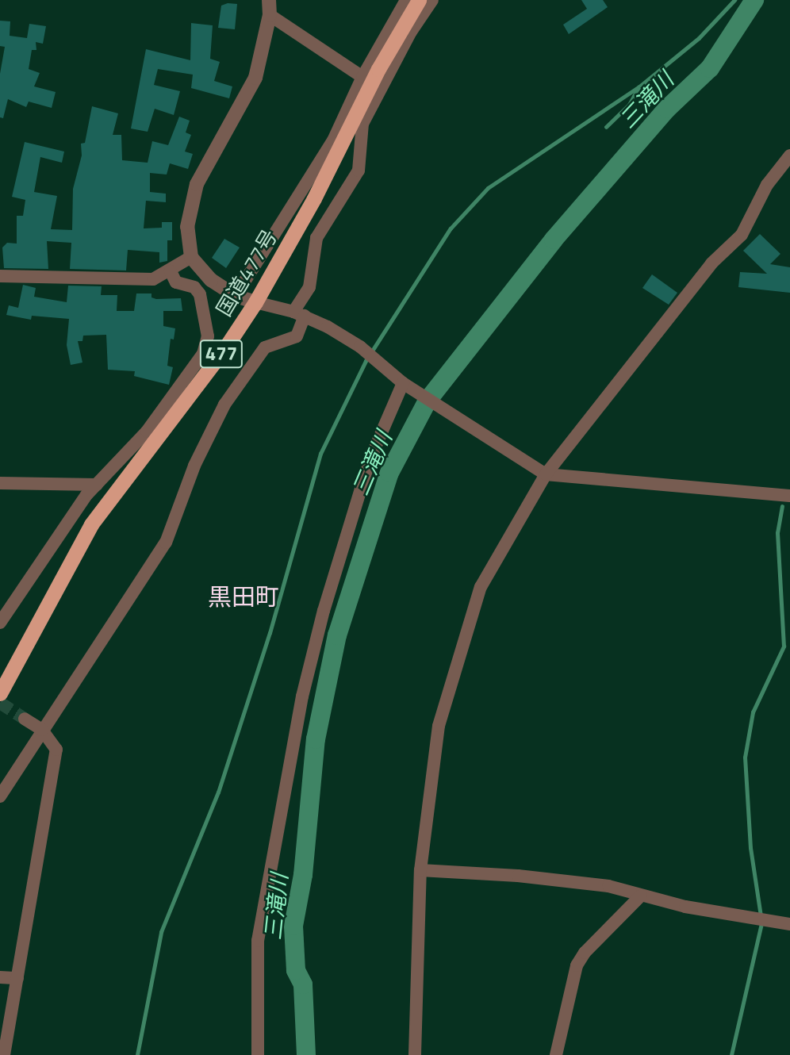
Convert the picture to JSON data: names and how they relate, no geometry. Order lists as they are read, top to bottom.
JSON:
{
  "streets": {
    "highway": ["国道477号", "477"]
  },
  "districts": ["黒田町"],
  "water": ["三滝川"]
}
